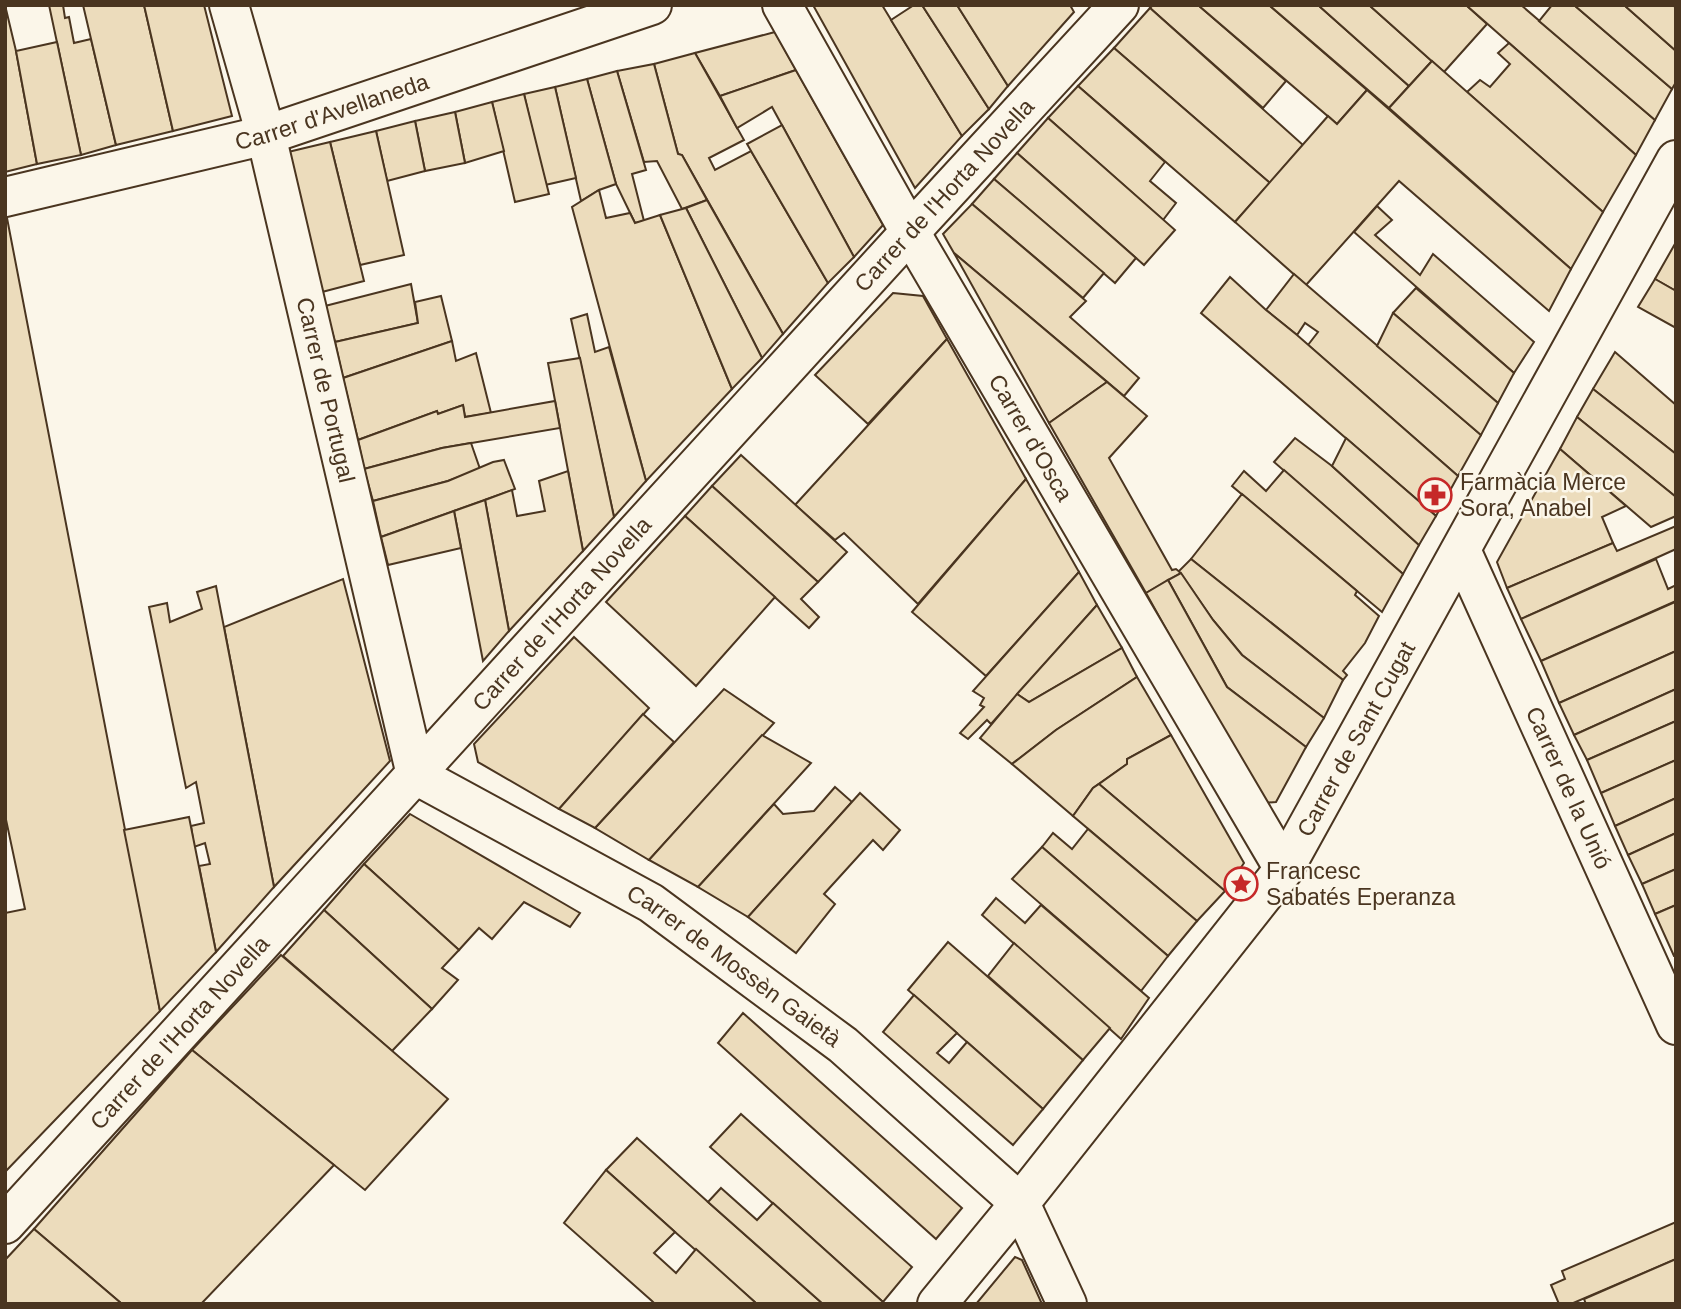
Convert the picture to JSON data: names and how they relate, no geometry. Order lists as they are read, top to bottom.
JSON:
{
  "streets": {
    "street": [
      "Carrer d'Avellaneda",
      "Carrer de l'Horta Novella",
      "Carrer de Portugal",
      "Carrer d'Osca",
      "Carrer de Sant Cugat",
      "Carrer de la Unió",
      "Carrer de Mossèn Gaietà"
    ]
  },
  "crossings": [
    ["Carrer d'Avellaneda", "Carrer de Portugal"],
    ["Carrer de l'Horta Novella", "Carrer de Portugal"],
    ["Carrer de l'Horta Novella", "Carrer d'Osca"],
    ["Carrer de l'Horta Novella", "Carrer de Mossèn Gaietà"],
    ["Carrer de Portugal", "Carrer de Mossèn Gaietà"],
    ["Carrer d'Osca", "Carrer de Sant Cugat"],
    ["Carrer de Sant Cugat", "Carrer de la Unió"],
    ["Carrer de Sant Cugat", "Carrer de Mossèn Gaietà"]
  ],
  "places": {
    "pharmacy": ["Farmàcia Merce Sora, Anabel"],
    "place": ["Francesc Sabatés Eperanza"]
  }
}
